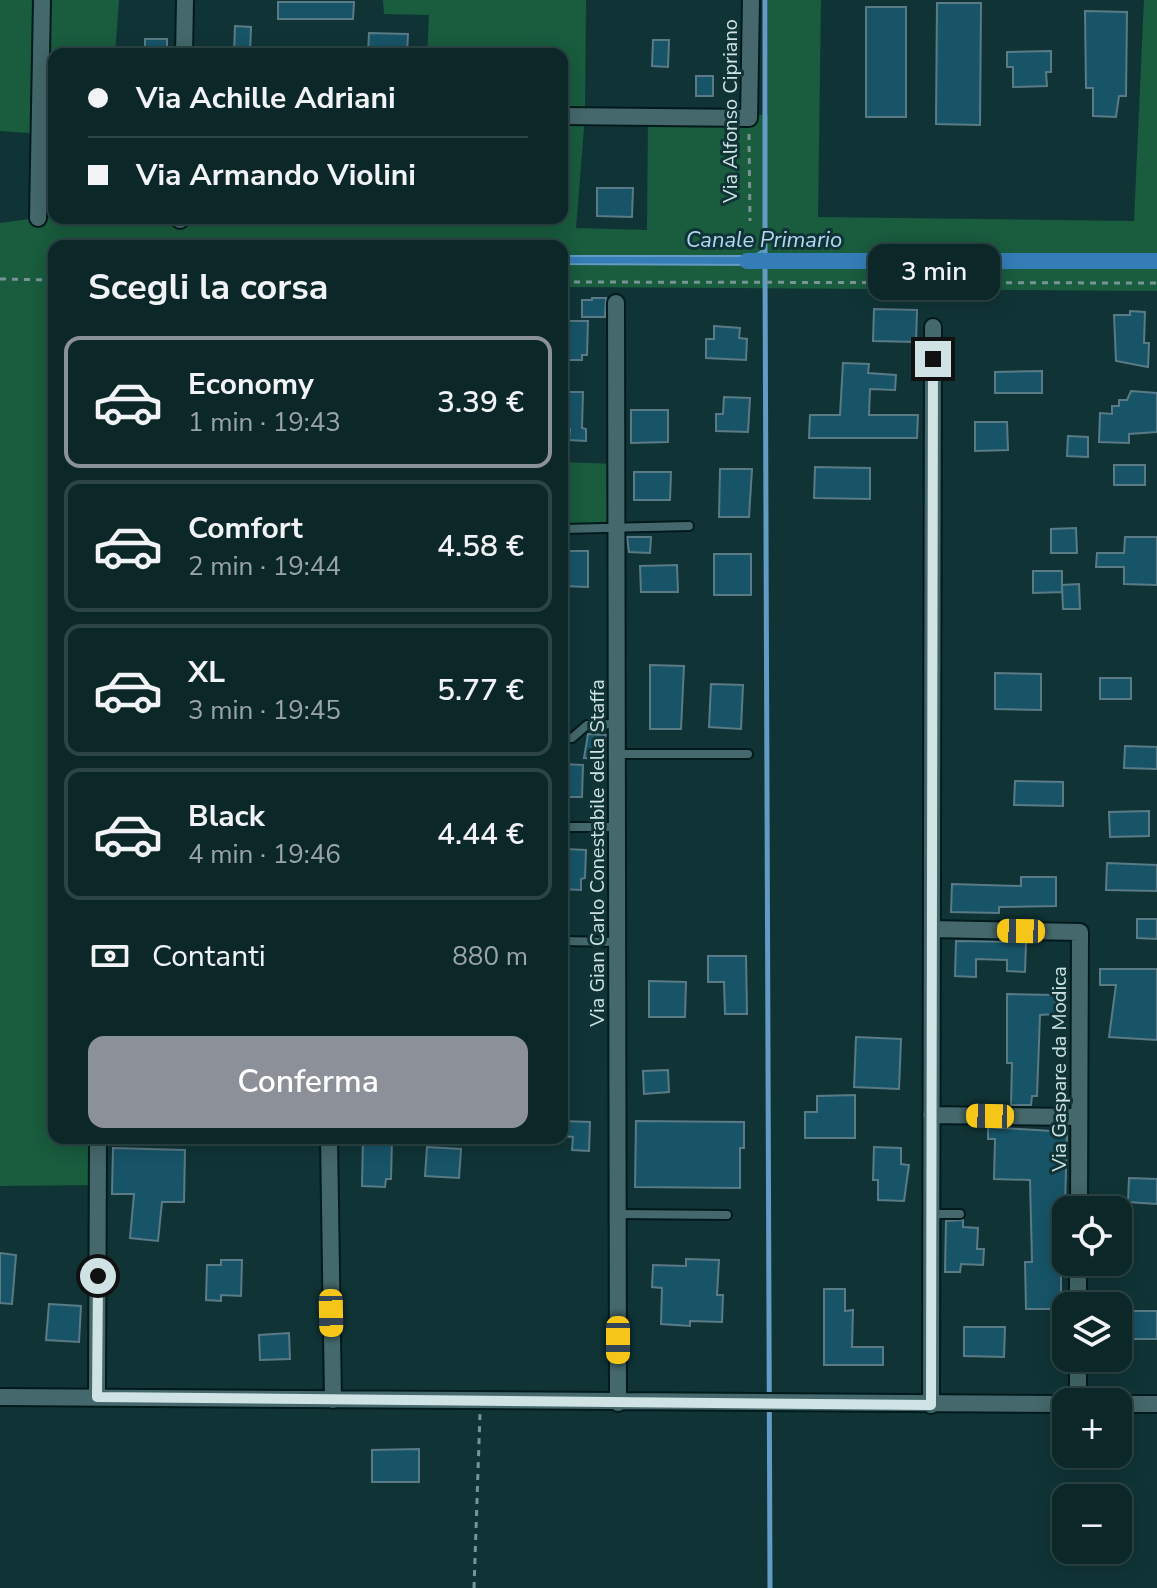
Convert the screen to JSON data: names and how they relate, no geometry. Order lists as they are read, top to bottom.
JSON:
{
  "streets": {
    "street": ["Via Alfonso Cipriano", "Via Gian Carlo Conestabile della Staffa", "Via Gaspare da Modica"]
  },
  "water": ["Canale Primario"],
  "page": {
    "banner": ["Via Achille Adriani", "Via Armando Violini"],
    "heading": "Scegli la corsa",
    "bubble": "3 min",
    "list": [
      {
        "name": "Economy",
        "note": "1 min · 19:43",
        "value": "3.39 €"
      },
      {
        "name": "Comfort",
        "note": "2 min · 19:44",
        "value": "4.58 €"
      },
      {
        "name": "XL",
        "note": "3 min · 19:45",
        "value": "5.77 €"
      },
      {
        "name": "Black",
        "note": "4 min · 19:46",
        "value": "4.44 €"
      }
    ],
    "pay": ["Contanti", "880 m"],
    "buttons": "Conferma",
    "map_buttons": ["+", "−"]
  }
}
